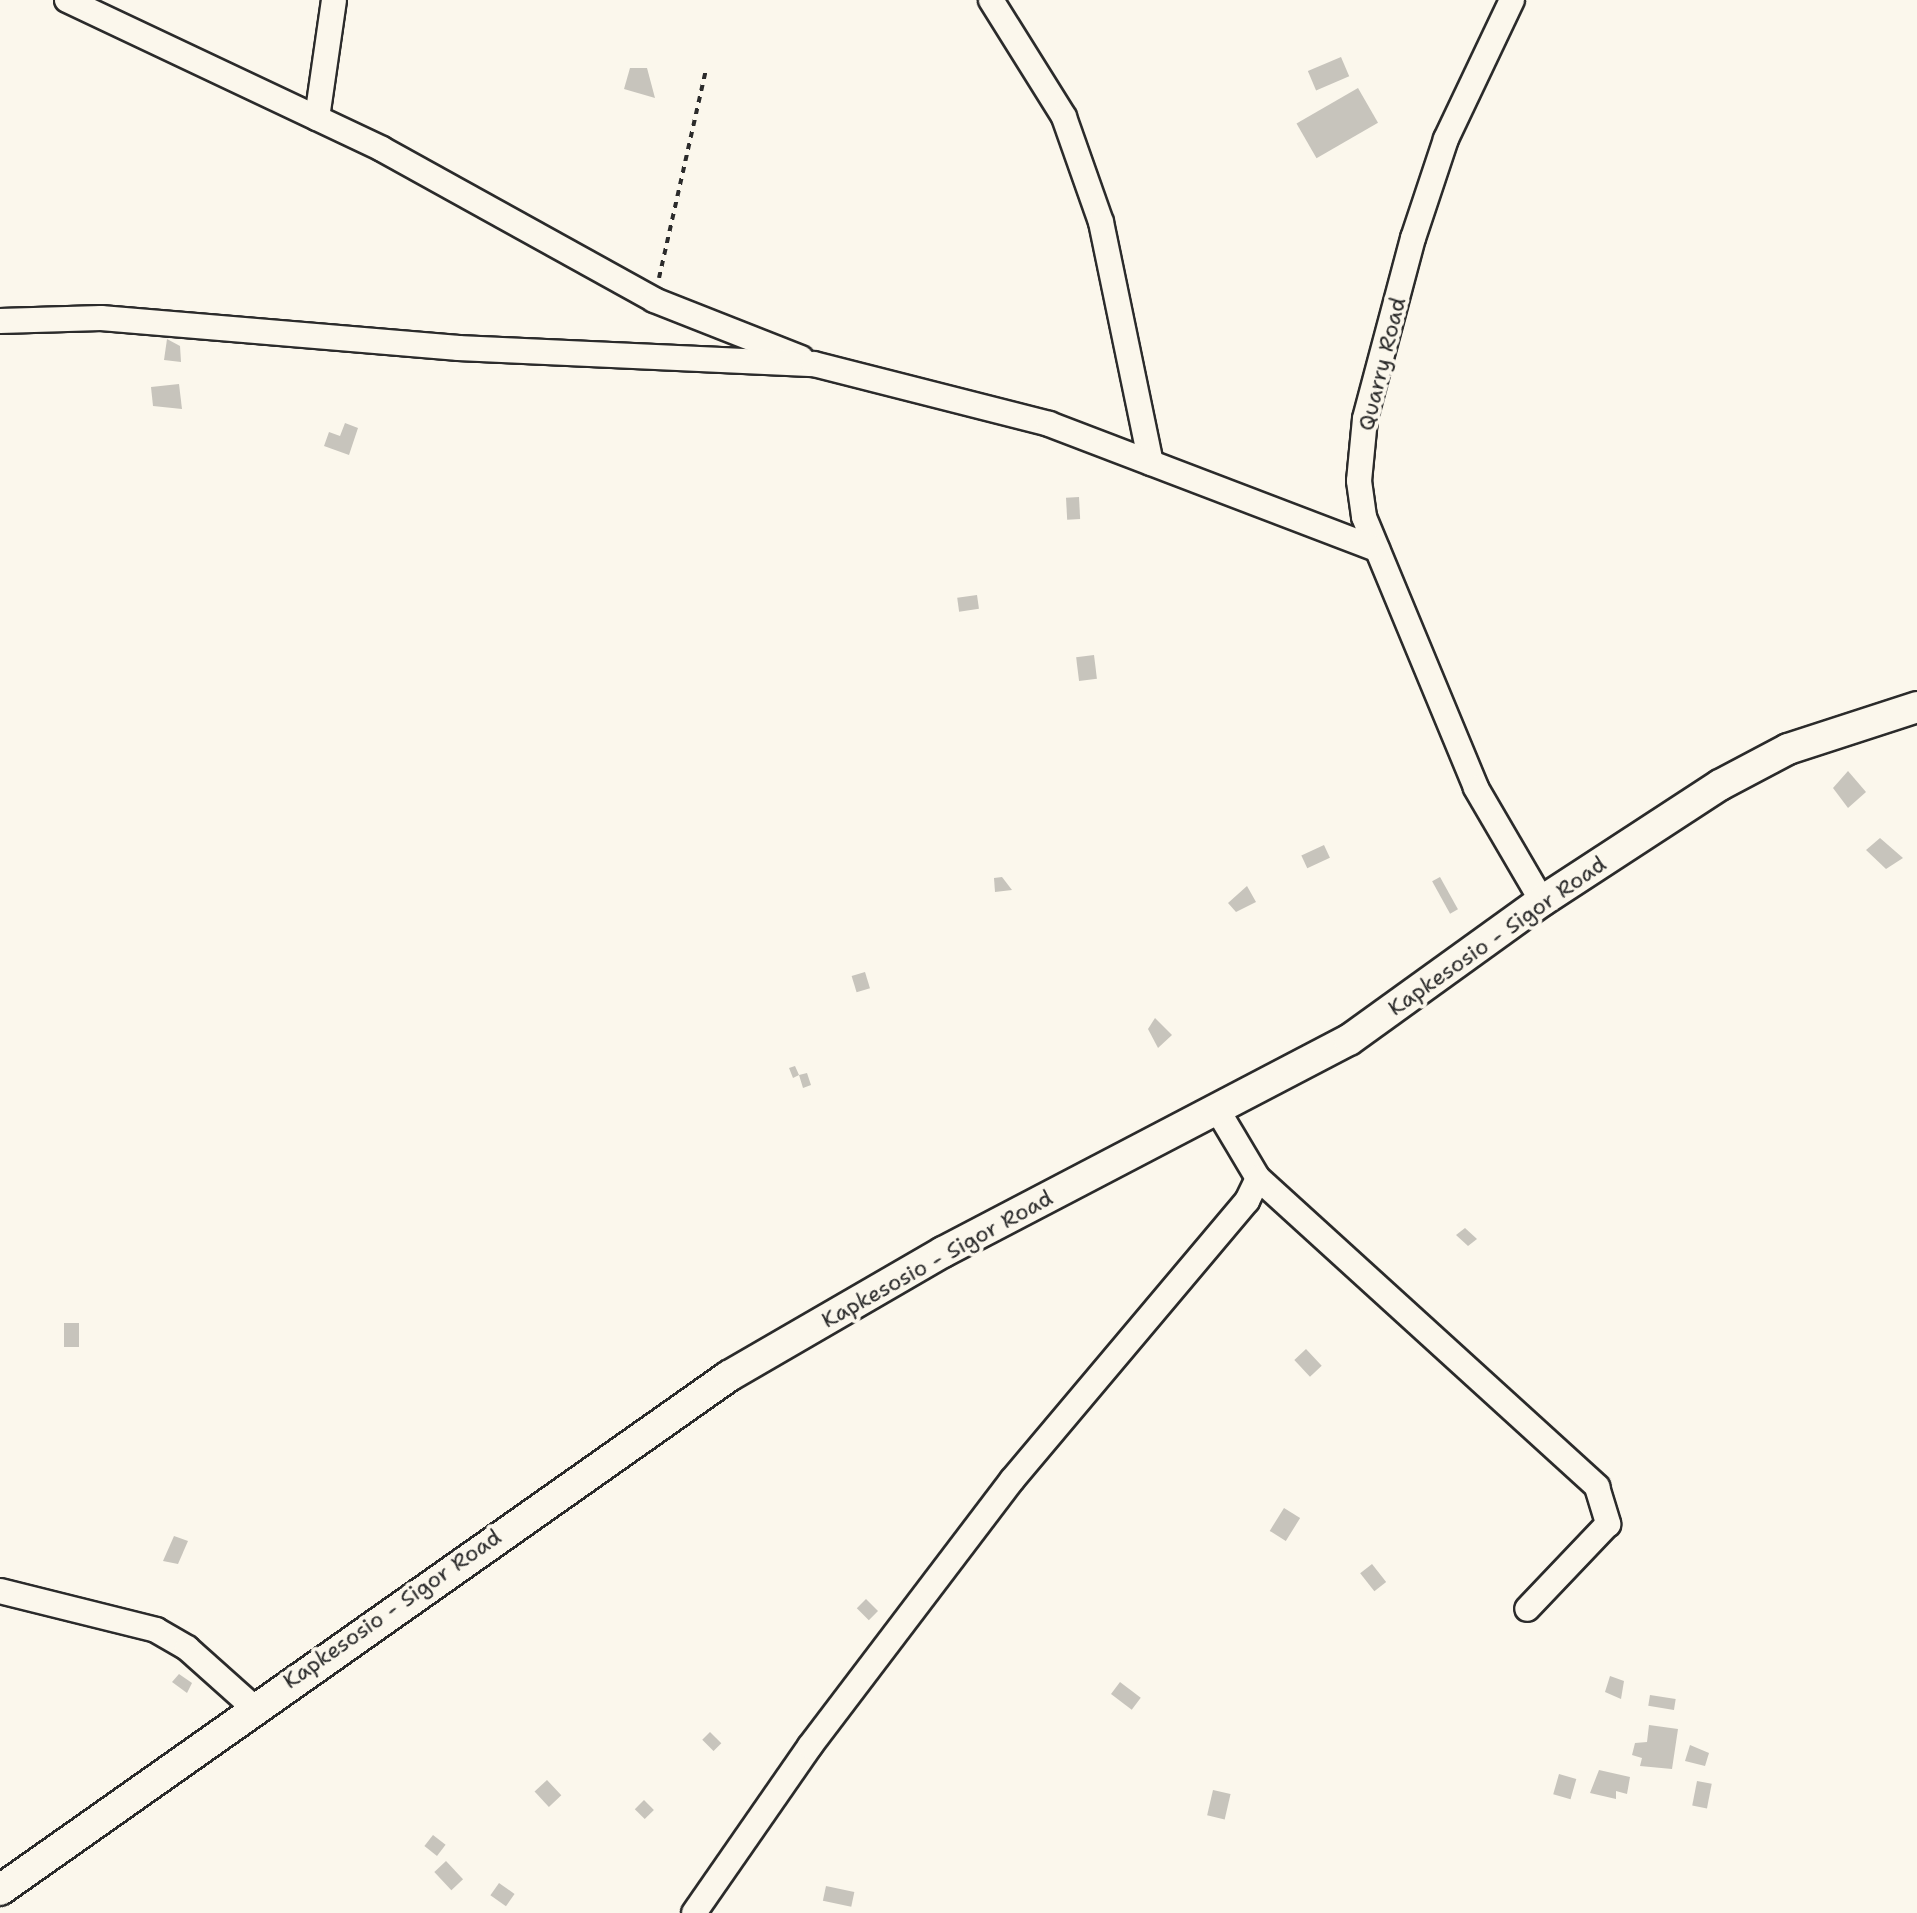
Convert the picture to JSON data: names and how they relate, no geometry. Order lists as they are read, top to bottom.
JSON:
{
  "streets": {
    "main road": ["Kapkesosio - Sigor Road"],
    "street": ["Quarry Road"]
  },
  "crossings": [
    ["Quarry Road", "Kapkesosio - Sigor Road"]
  ]
}
